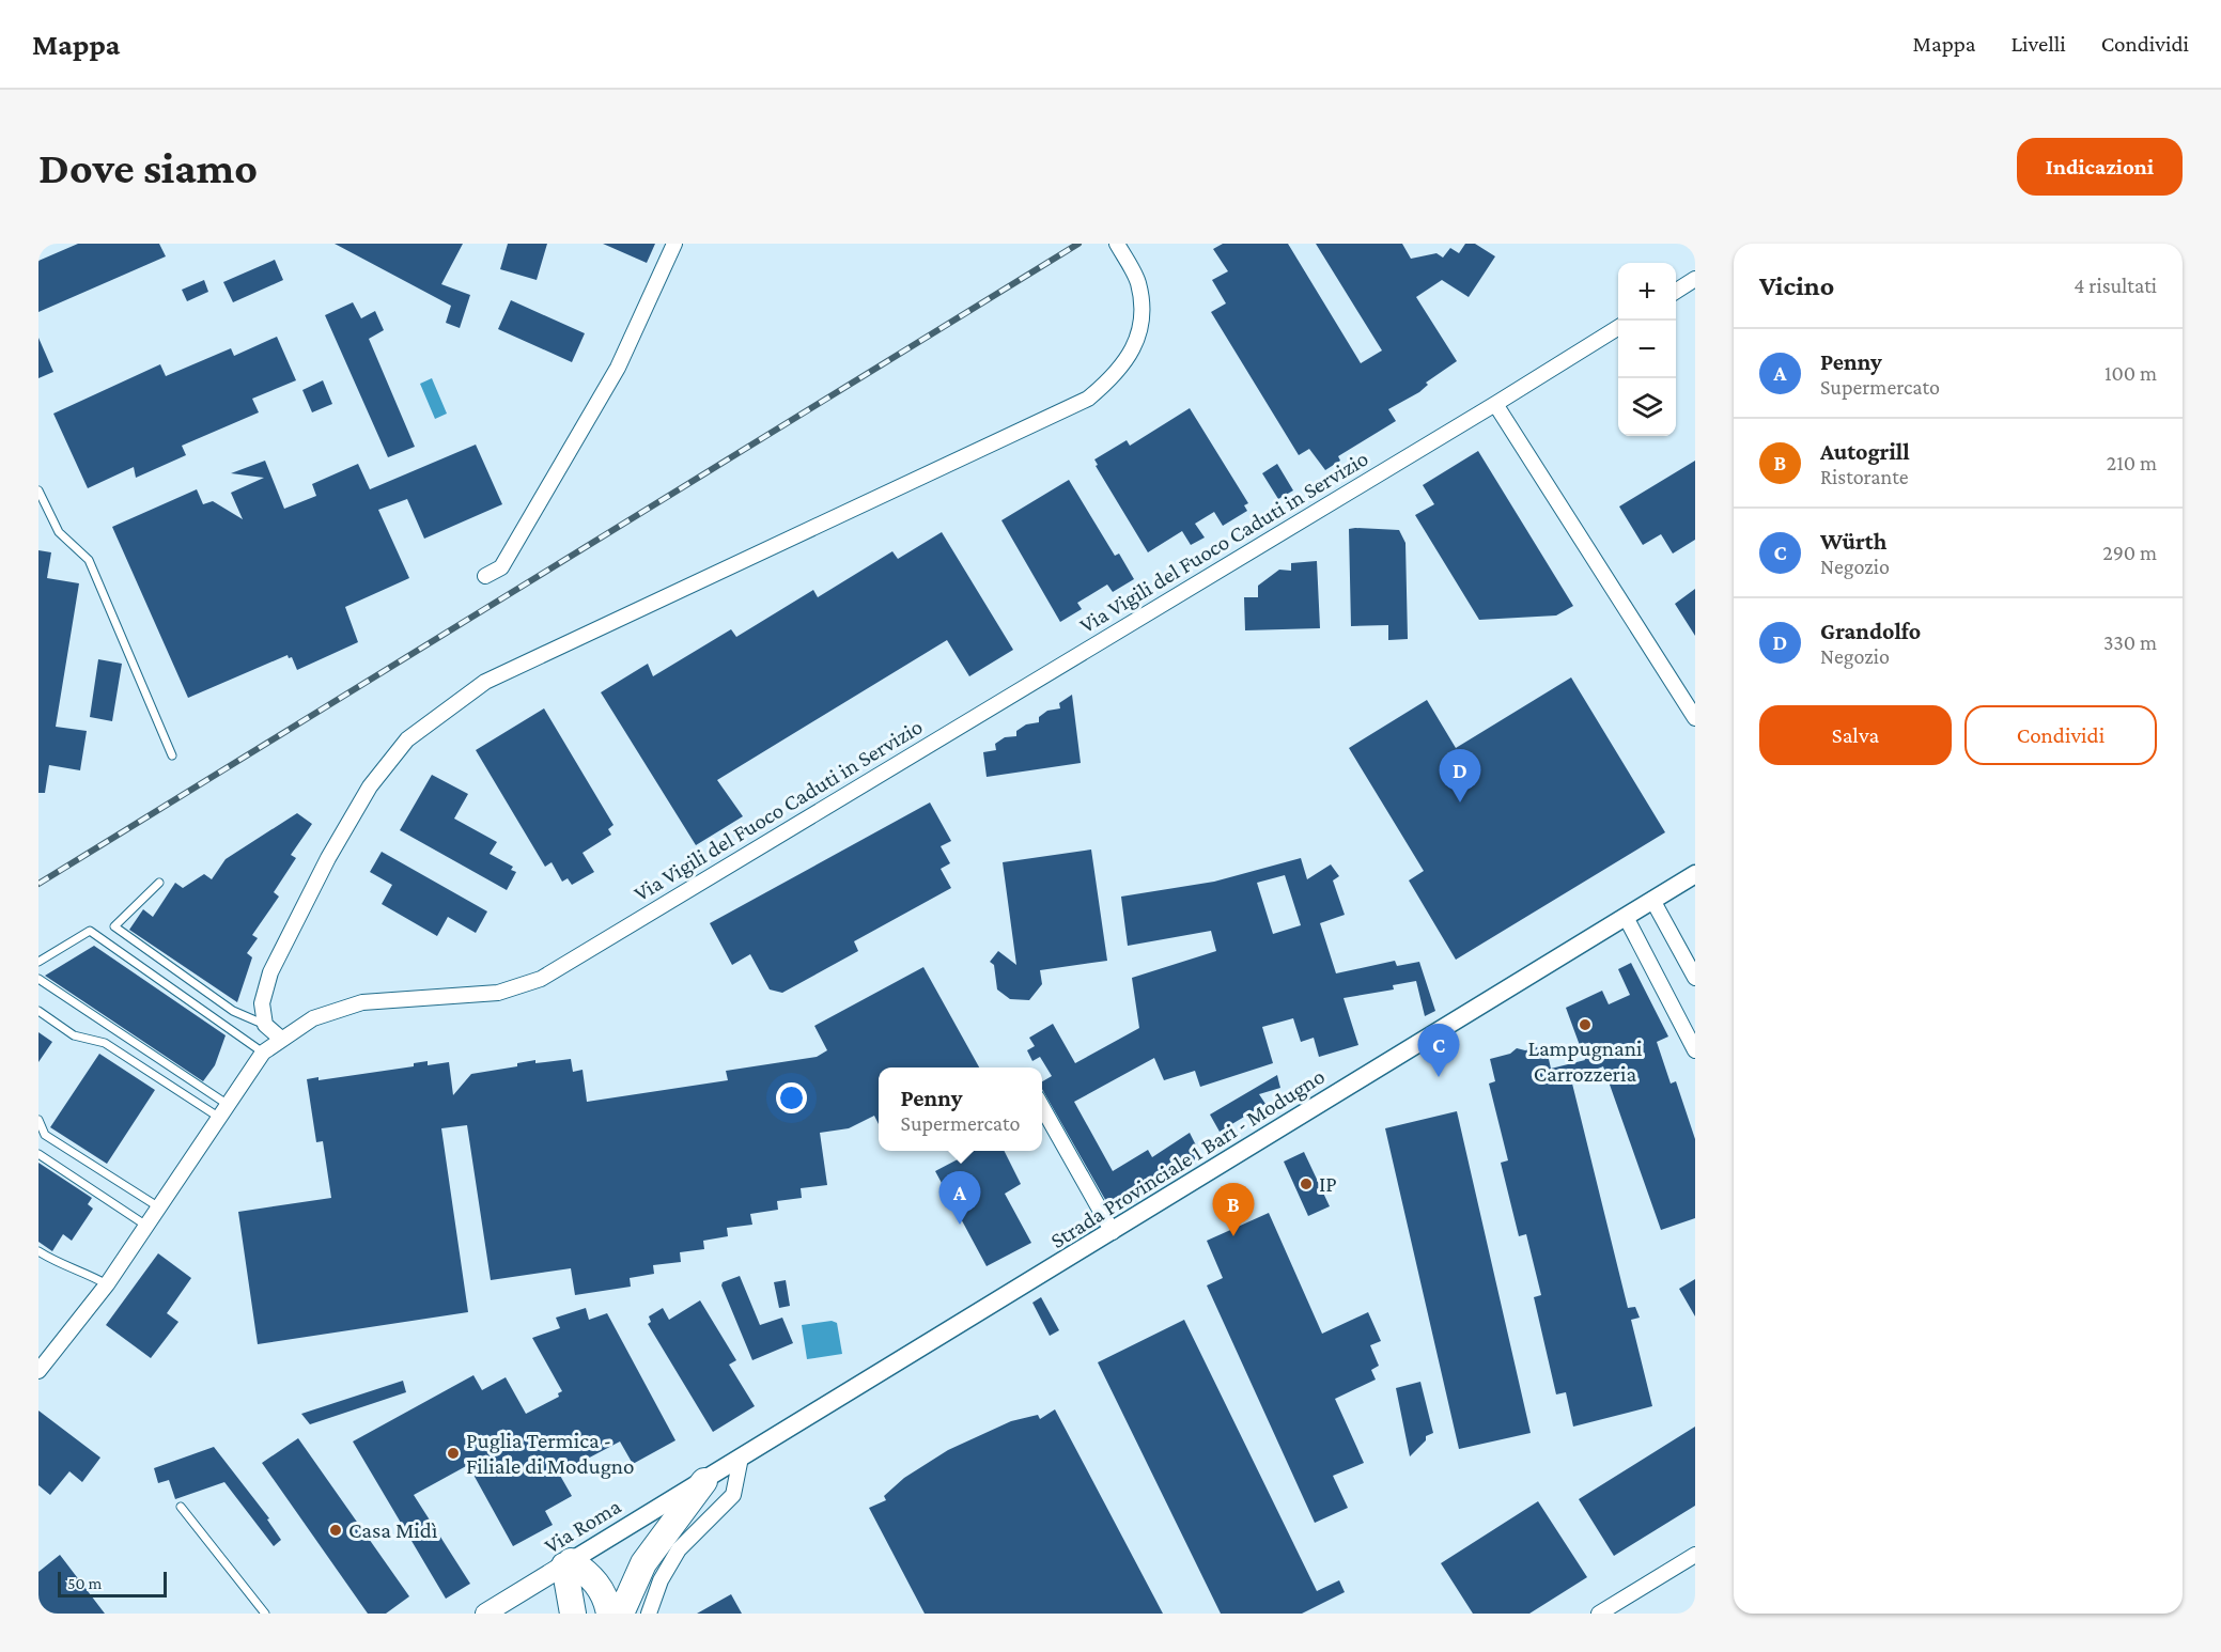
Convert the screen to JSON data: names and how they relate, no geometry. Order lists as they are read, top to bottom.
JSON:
{
  "streets": {
    "main road": ["Via Roma"],
    "street": ["Via Vigili del Fuoco Caduti in Servizio", "Strada Provinciale 1 Bari - Modugno"]
  },
  "crossings": [
    ["Strada Provinciale 1 Bari - Modugno", "Via Roma"]
  ],
  "places": [
    "Lampugnani Carrozzeria",
    "IP",
    "Puglia Termica - Filiale di Modugno",
    "Casa Midì"
  ],
  "scale_bar": "50 m",
  "page": {
    "header": "Mappa",
    "nav": ["Mappa", "Livelli", "Condividi"],
    "buttons": [
      "Indicazioni",
      ["Salva", "Condividi"]
    ],
    "title": "Dove siamo",
    "heading": ["Vicino", "4 risultati"],
    "map_buttons": ["+", "−"],
    "list": [
      {
        "mark": "A",
        "name": "Penny",
        "note": "Supermercato",
        "value": "100 m"
      },
      {
        "mark": "B",
        "name": "Autogrill",
        "note": "Ristorante",
        "value": "210 m"
      },
      {
        "mark": "C",
        "name": "Würth",
        "note": "Negozio",
        "value": "290 m"
      },
      {
        "mark": "D",
        "name": "Grandolfo",
        "note": "Negozio",
        "value": "330 m"
      }
    ],
    "pins": [
      "D",
      "C",
      "A",
      "B"
    ],
    "popup": ["Penny", "Supermercato"],
    "scale": "50 m"
  }
}
